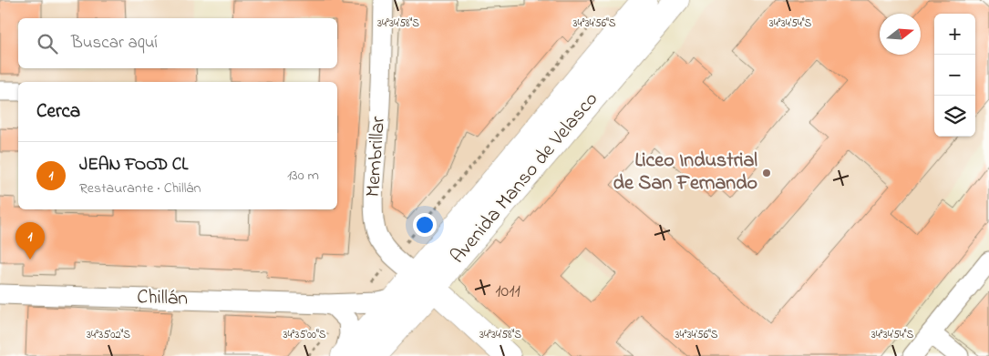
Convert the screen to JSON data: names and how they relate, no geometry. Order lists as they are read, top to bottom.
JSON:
{
  "streets": {
    "main road": ["Avenida Manso de Velasco"],
    "street": ["Membrillar", "Chillán"]
  },
  "crossings": [
    ["Membrillar", "Avenida Manso de Velasco"]
  ],
  "places": ["Liceo Industrial de San Fernando"],
  "house_numbers": ["1011"],
  "north": "right",
  "page": {
    "map_buttons": ["+", "−"],
    "search": "Buscar aquí",
    "heading": "Cerca",
    "list": [
      {
        "mark": "1",
        "name": "JEAN FOOD CL",
        "note": "Restaurante · Chillán",
        "value": "130 m"
      }
    ],
    "pins": "1"
  },
  "coordinates": [
    "34°34'58\"S",
    "34°34'56\"S",
    "34°34'54\"S",
    "34°35'02\"S",
    "34°35'00\"S"
  ]
}
